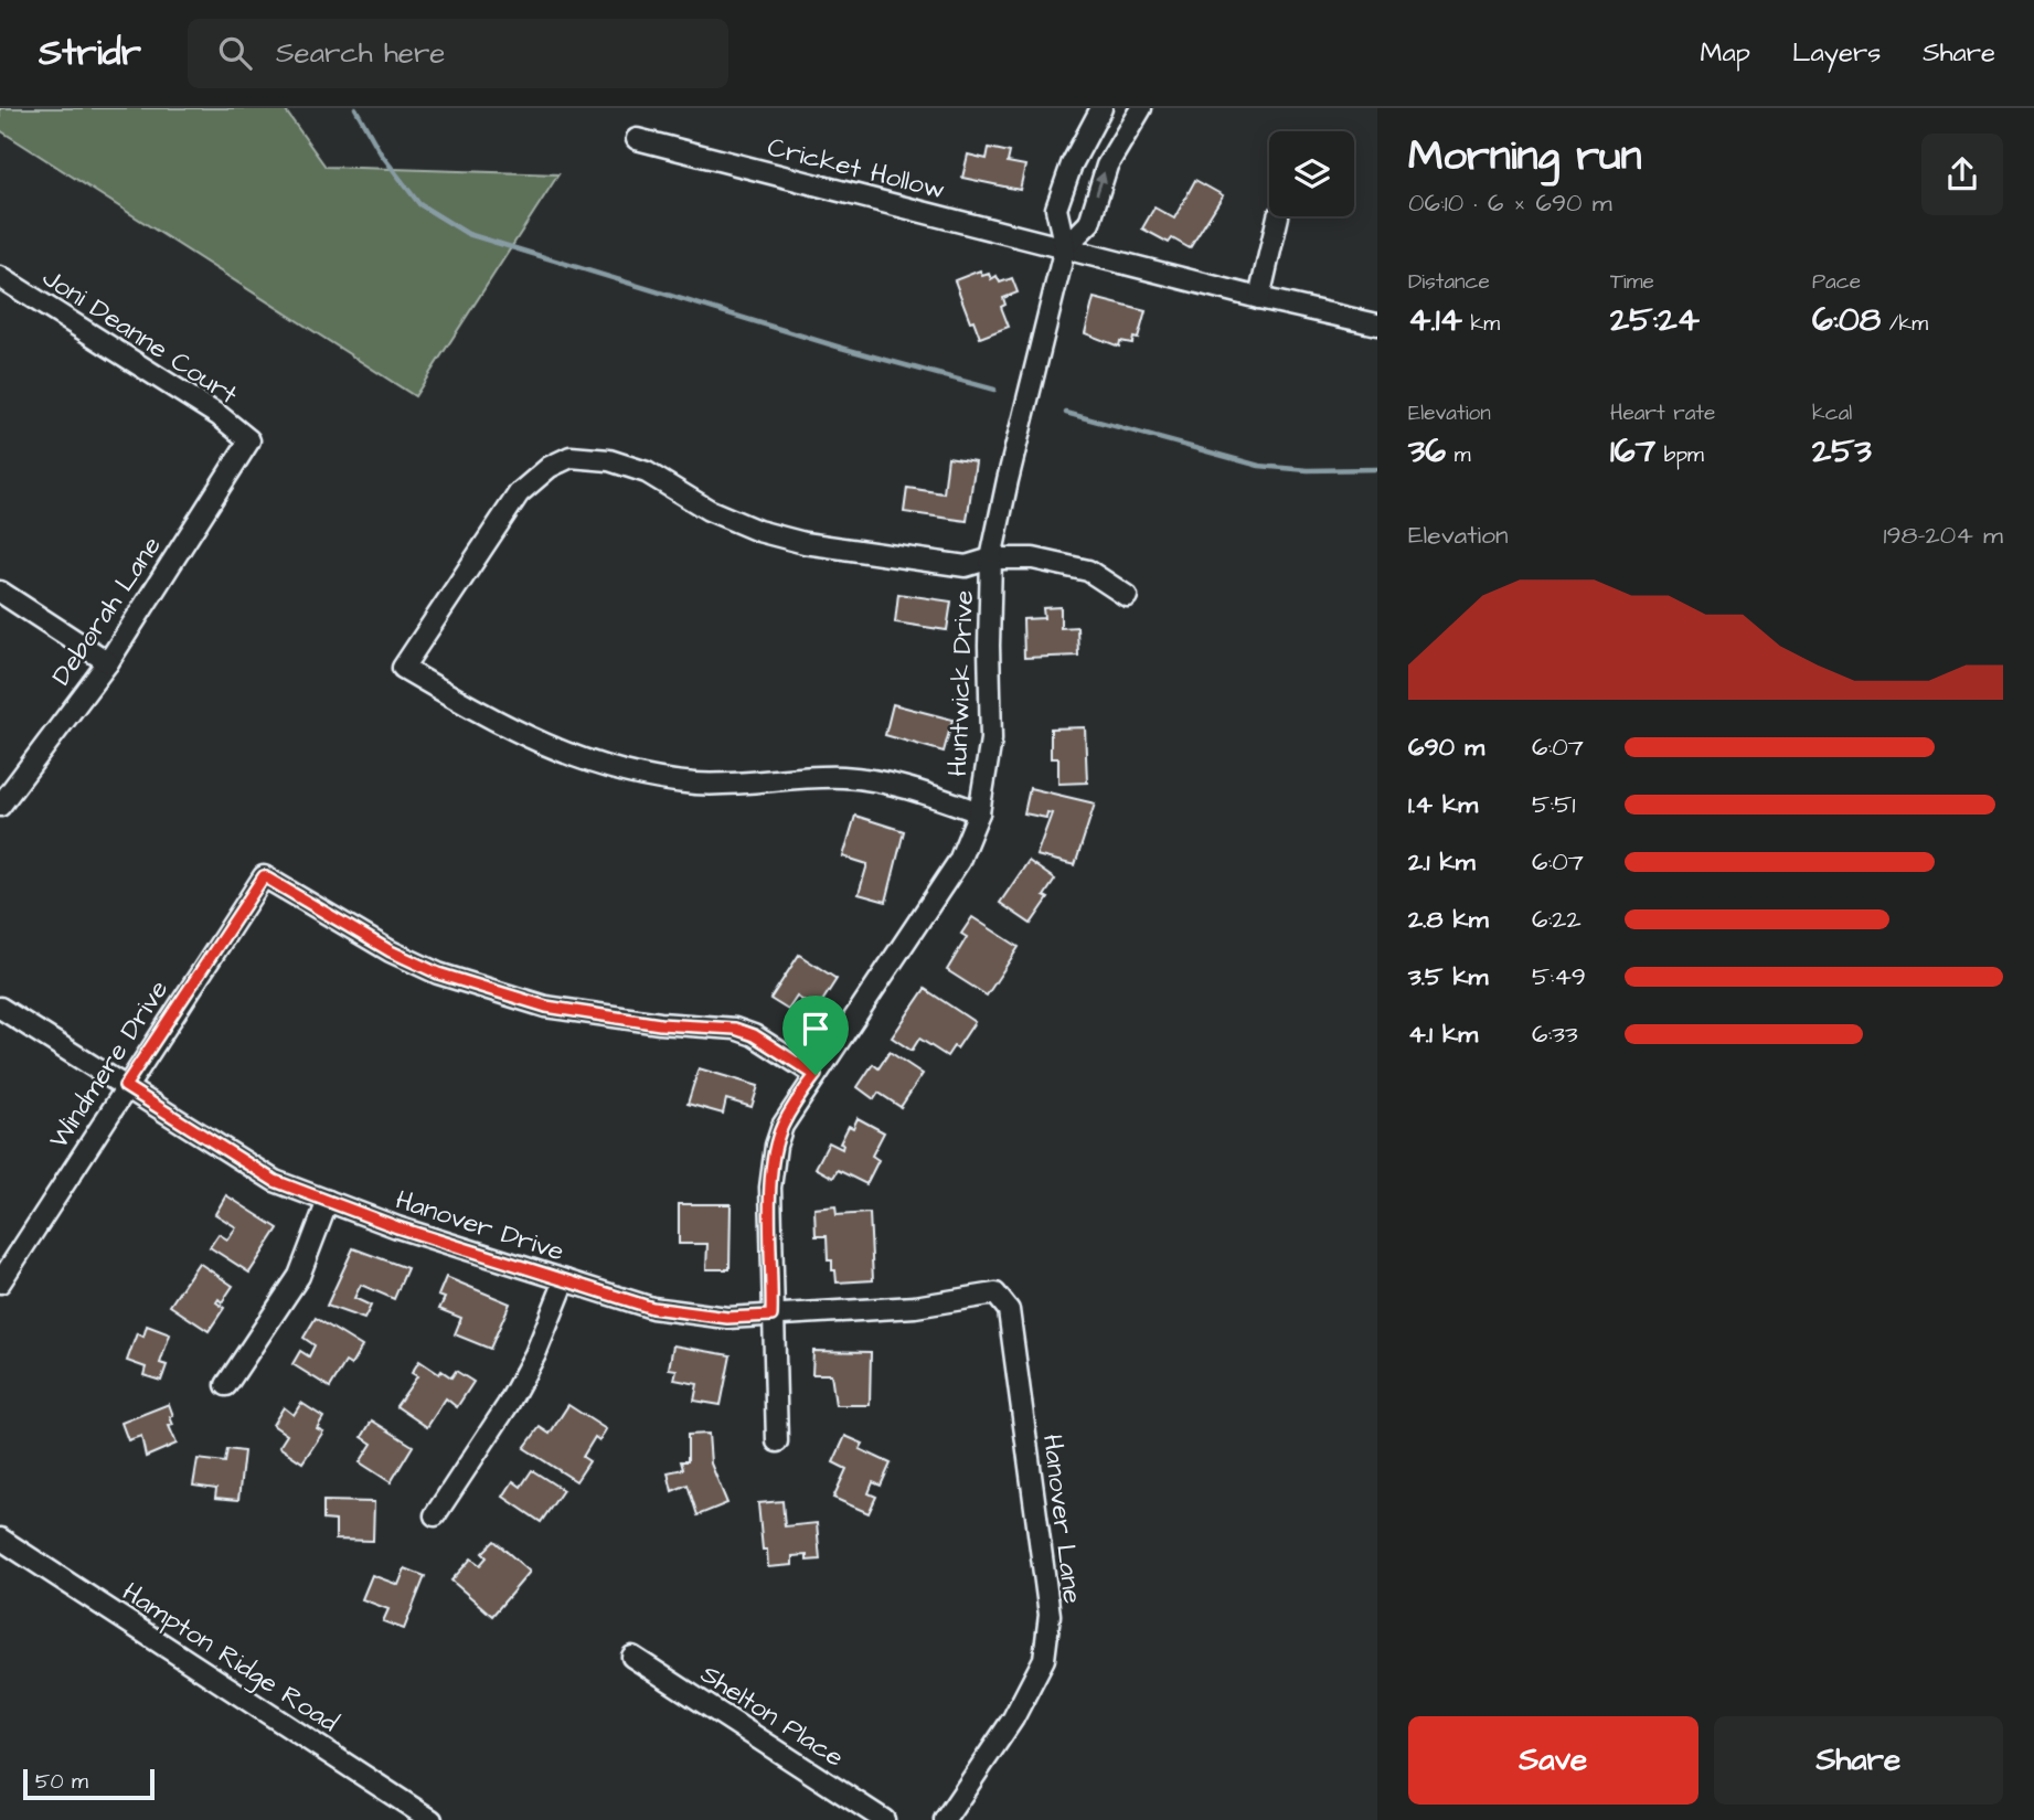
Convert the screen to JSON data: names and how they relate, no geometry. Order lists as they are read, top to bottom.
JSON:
{
  "streets": {
    "street": [
      "Cricket Hollow",
      "Joni Deanne Court",
      "Deborah Lane",
      "Huntwick Drive",
      "Windmere Drive",
      "Hanover Drive",
      "Hanover Lane",
      "Hampton Ridge Road",
      "Shelton Place"
    ]
  },
  "crossings": [
    ["Cricket Hollow", "Huntwick Drive"],
    ["Joni Deanne Court", "Deborah Lane"],
    ["Huntwick Drive", "Windmere Drive"],
    ["Huntwick Drive", "Hanover Drive"],
    ["Windmere Drive", "Hanover Drive"],
    ["Hanover Drive", "Hanover Lane"]
  ],
  "scale_bar": "50 m",
  "page": {
    "header": "Stridr",
    "search": "Search here",
    "nav": ["Map", "Layers", "Share"],
    "heading": ["Morning run", "06:10 · 6 × 690 m"],
    "stats": [
      ["Distance", "4.14 km"],
      ["Time", "25:24"],
      ["Pace", "6:08 /km"],
      ["Elevation", "36 m"],
      ["Heart rate", "167 bpm"],
      ["kcal", "253"]
    ],
    "chart": ["Elevation", "198–204 m"],
    "list": [
      {
        "name": "690 m",
        "note": "6:07"
      },
      {
        "name": "1.4 km",
        "note": "5:51"
      },
      {
        "name": "2.1 km",
        "note": "6:07"
      },
      {
        "name": "2.8 km",
        "note": "6:22"
      },
      {
        "name": "3.5 km",
        "note": "5:49"
      },
      {
        "name": "4.1 km",
        "note": "6:33"
      }
    ],
    "buttons": ["Save", "Share"],
    "scale": "50 m"
  }
}
